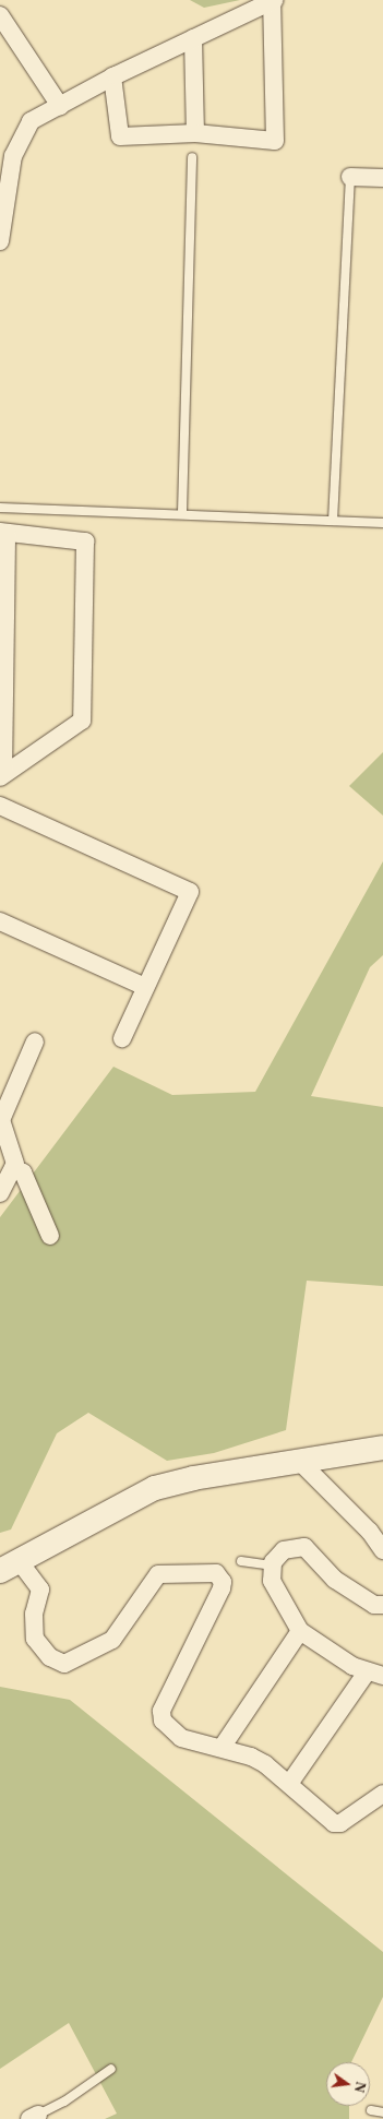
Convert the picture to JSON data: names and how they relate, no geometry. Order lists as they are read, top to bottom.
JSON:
{
  "north": "right"
}
